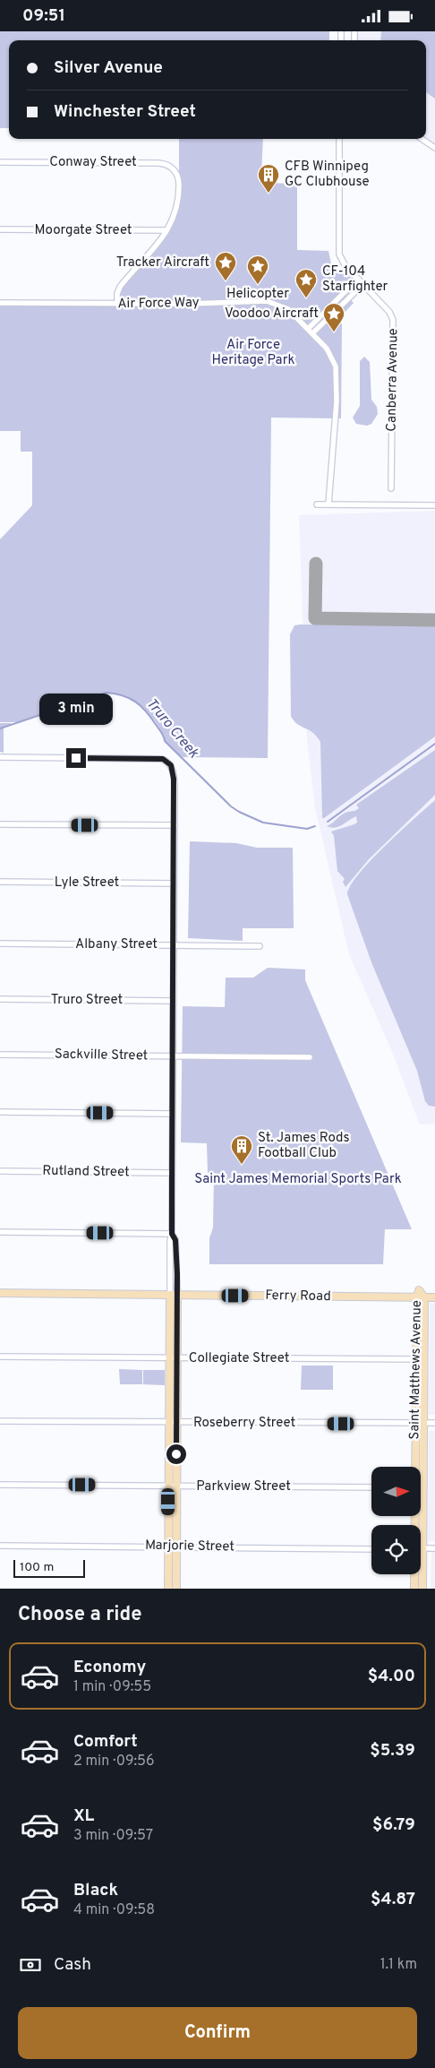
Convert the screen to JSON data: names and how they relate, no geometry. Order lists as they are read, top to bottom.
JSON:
{
  "streets": {
    "street": [
      "Conway Street",
      "Moorgate Street",
      "Air Force Way",
      "Canberra Avenue",
      "Lyle Street",
      "Albany Street",
      "Truro Street",
      "Sackville Street",
      "Rutland Street",
      "Ferry Road",
      "Collegiate Street",
      "Saint Matthews Avenue",
      "Roseberry Street",
      "Parkview Street",
      "Marjorie Street"
    ]
  },
  "crossings": [
    ["Conway Street", "Moorgate Street"],
    ["Ferry Road", "Saint Matthews Avenue"],
    ["Collegiate Street", "Saint Matthews Avenue"],
    ["Saint Matthews Avenue", "Roseberry Street"]
  ],
  "water": ["Truro Creek"],
  "parks": ["Air Force Heritage Park", "Saint James Memorial Sports Park"],
  "places": {
    "building": ["CFB Winnipeg GC Clubhouse", "St. James Rods Football Club"],
    "place": [
      "Tracker Aircraft",
      "Helicopter",
      "CF-104 Starfighter",
      "Voodoo Aircraft"
    ]
  },
  "scale_bar": "100 m",
  "north": "right",
  "page": {
    "status": "09:51",
    "banner": ["Silver Avenue", "Winchester Street"],
    "bubble": "3 min",
    "scale": "100 m",
    "heading": "Choose a ride",
    "list": [
      {
        "name": "Economy",
        "note": "1 min · 09:55",
        "value": "$4.00"
      },
      {
        "name": "Comfort",
        "note": "2 min · 09:56",
        "value": "$5.39"
      },
      {
        "name": "XL",
        "note": "3 min · 09:57",
        "value": "$6.79"
      },
      {
        "name": "Black",
        "note": "4 min · 09:58",
        "value": "$4.87"
      }
    ],
    "pay": ["Cash", "1.1 km"],
    "buttons": "Confirm"
  }
}
